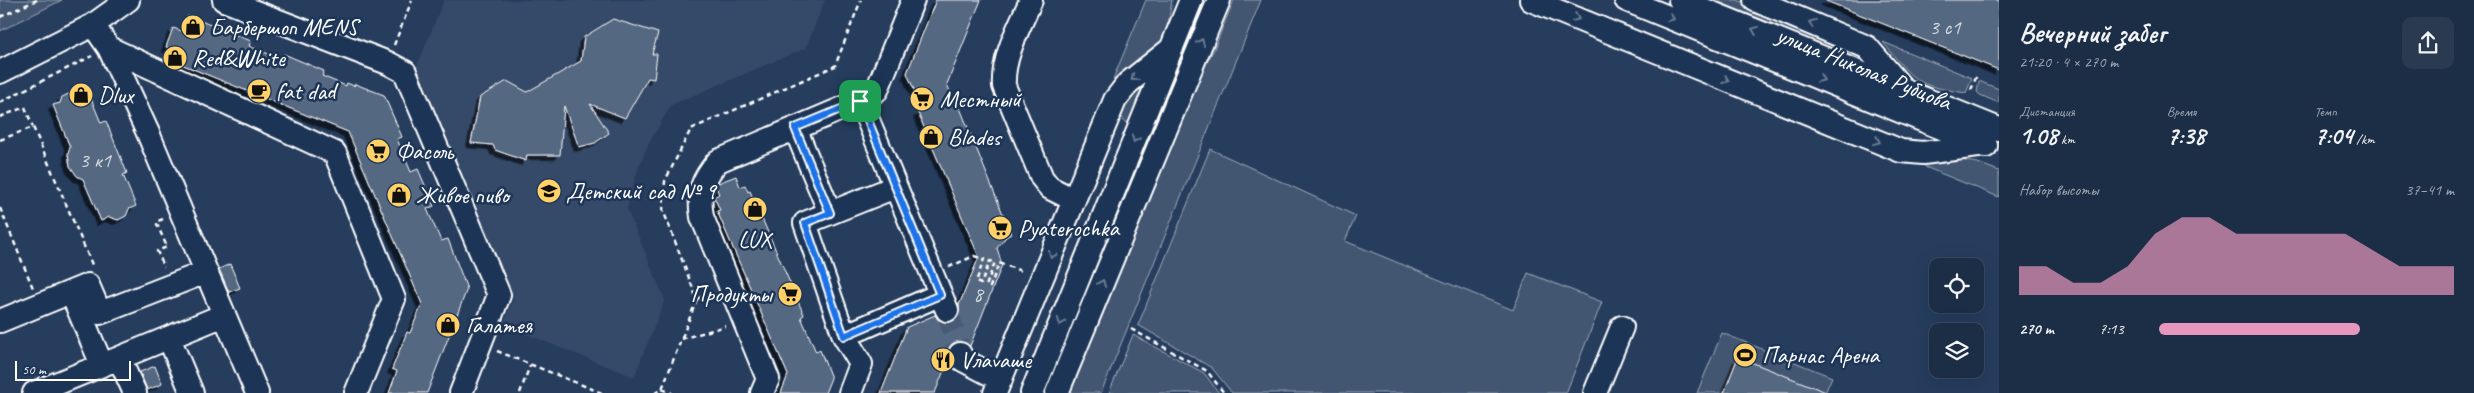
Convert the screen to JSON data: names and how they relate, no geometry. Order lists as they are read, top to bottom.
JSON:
{
  "streets": {
    "street": ["улица Николая Рубцова"]
  },
  "places": {
    "shop": [
      "Барбершоп MENS",
      "Red&White",
      "Dlux",
      "Blades",
      "Живое пиво",
      "LUX",
      "Галатея"
    ],
    "cafe": ["fat dad"],
    "supermarket": [
      "Местный",
      "Фасоль",
      "Pyaterochka",
      "Продукты"
    ],
    "school or university": ["Детский сад № 9"],
    "sports": ["Парнас Арена"],
    "restaurant": ["Vлаvаше"]
  },
  "house_numbers": ["3 с1", "3 к1", "8"],
  "scale_bar": "50 m",
  "page": {
    "heading": ["Вечерний забег", "21:20 · 4 × 270 m"],
    "stats": [
      ["Дистанция", "1.08 km"],
      ["Время", "7:38"],
      ["Темп", "7:04 /km"]
    ],
    "chart": ["Набор высоты", "37–41 m"],
    "list": [
      {
        "name": "270 m",
        "note": "7:13"
      }
    ],
    "scale": "50 m"
  }
}
